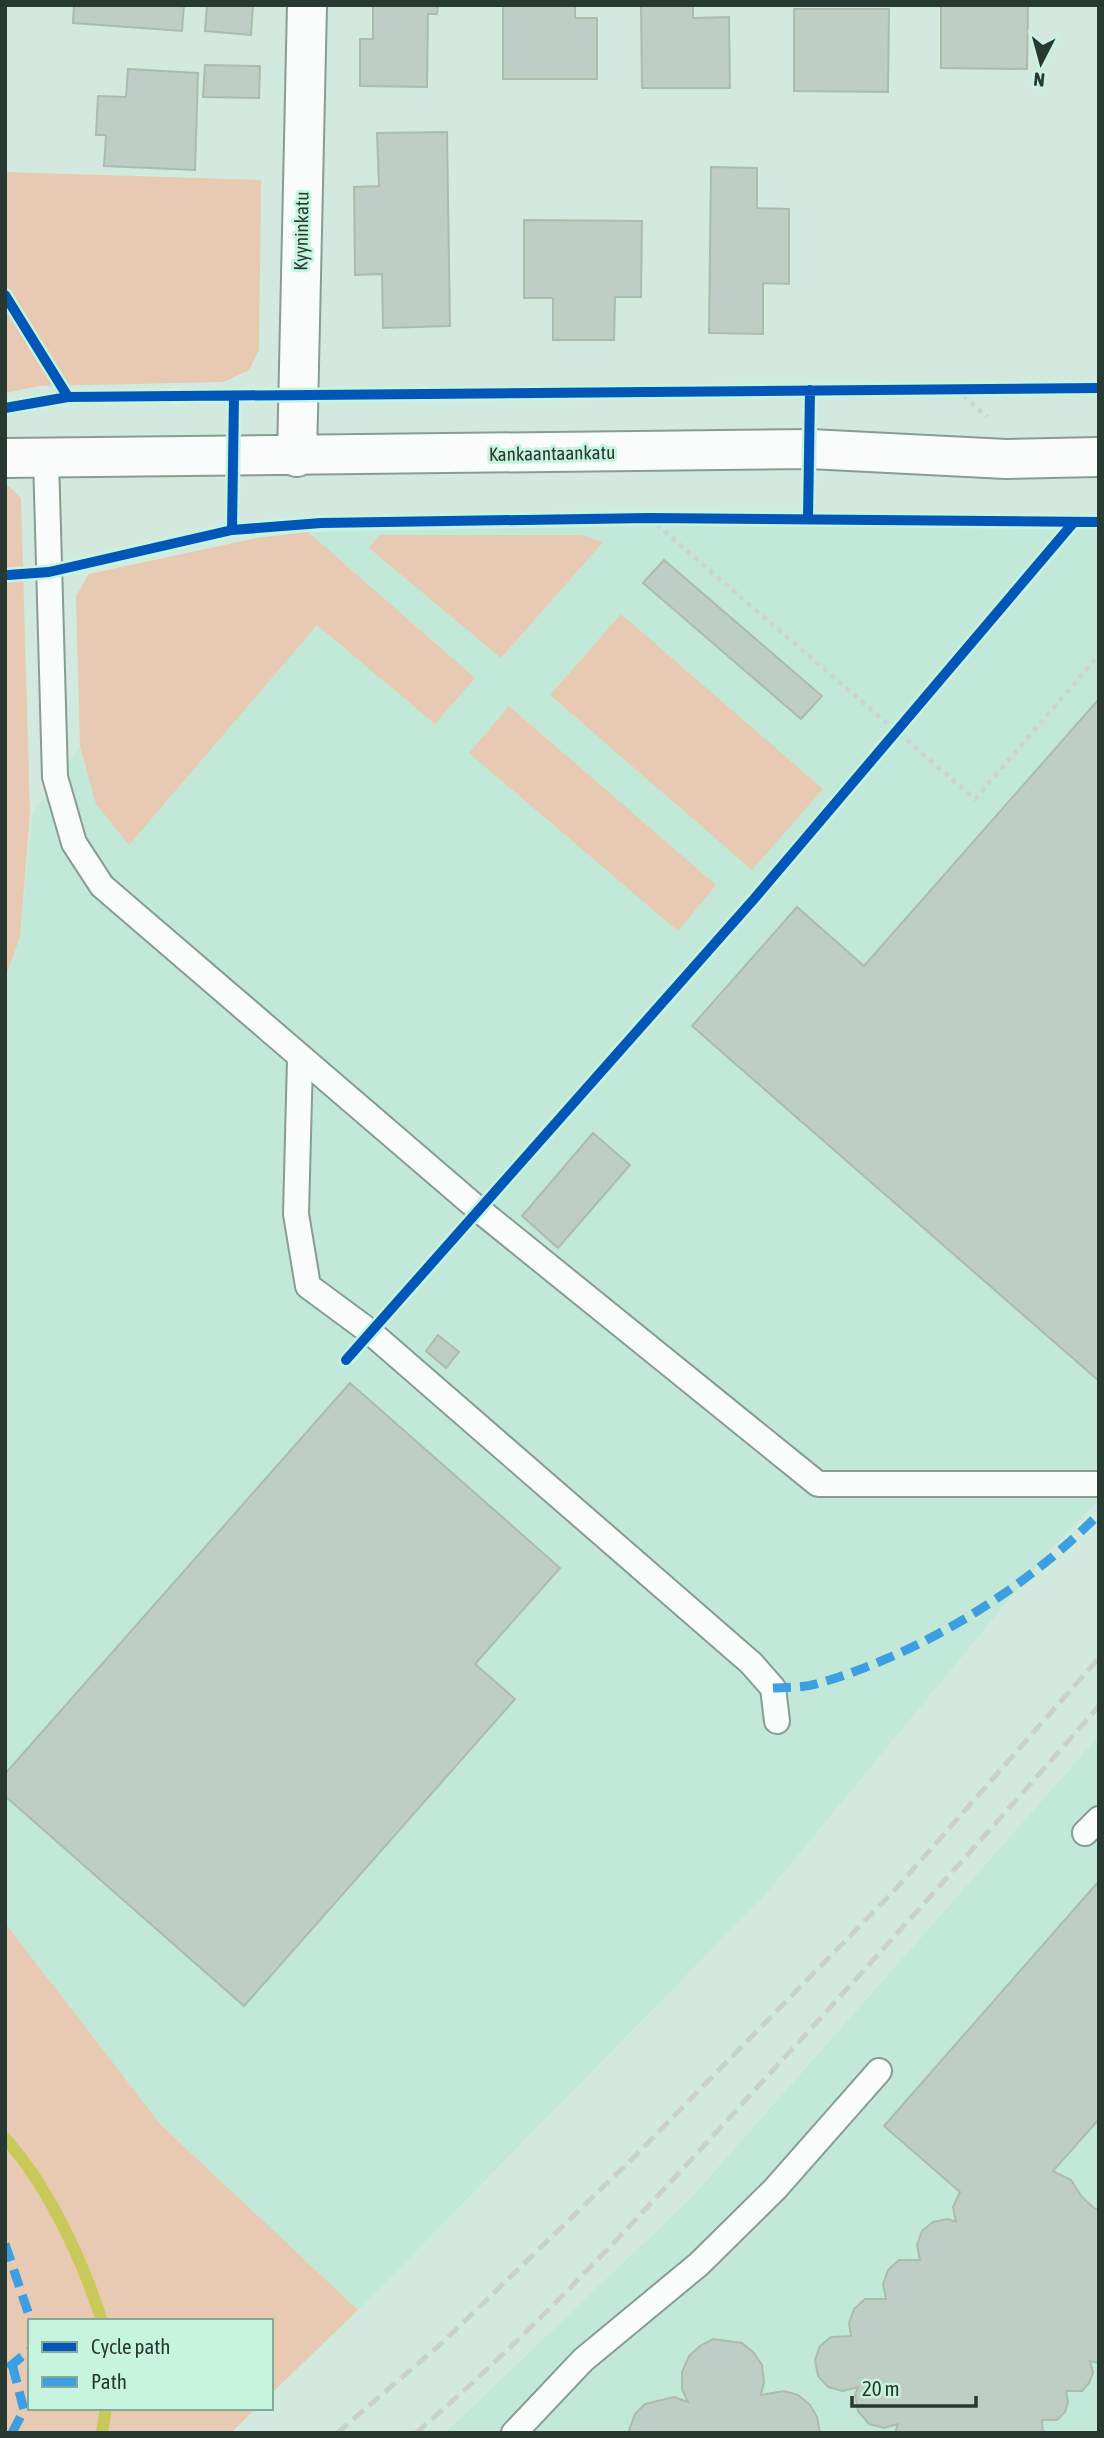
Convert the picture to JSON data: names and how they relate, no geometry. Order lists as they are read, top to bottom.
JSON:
{
  "streets": {
    "street": ["Kyyninkatu", "Kankaantaankatu"]
  },
  "crossings": [
    ["Kyyninkatu", "Kankaantaankatu"]
  ],
  "legend": ["Cycle path", "Path"],
  "scale_bar": "20 m",
  "north": "bottom"
}
